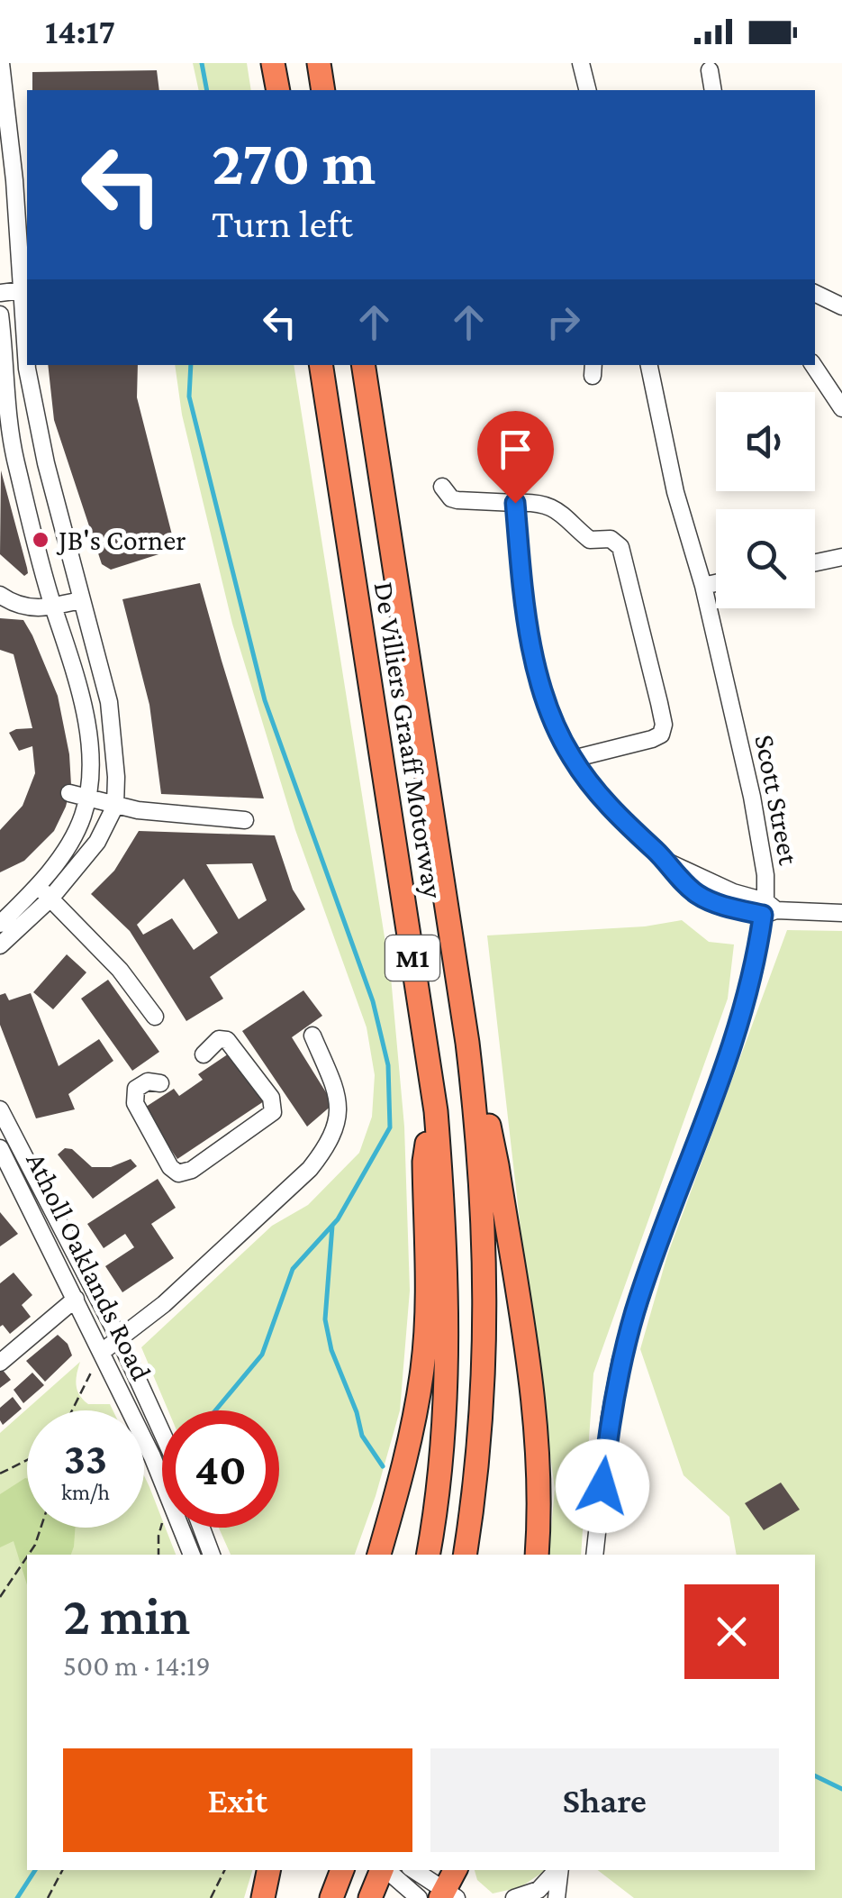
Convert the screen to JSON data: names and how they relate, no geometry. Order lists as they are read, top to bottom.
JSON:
{
  "streets": {
    "highway": ["De Villiers Graaff Motorway", "M1"],
    "street": ["Scott Street", "Atholl Oaklands Road"]
  },
  "places": ["JB's Corner"],
  "page": {
    "status": "14:17",
    "turn": ["270 m", "Turn left"],
    "speed": "33 km/h",
    "limit": "40",
    "heading": ["2 min", "500 m · 14:19"],
    "buttons": ["Exit", "Share"]
  }
}
